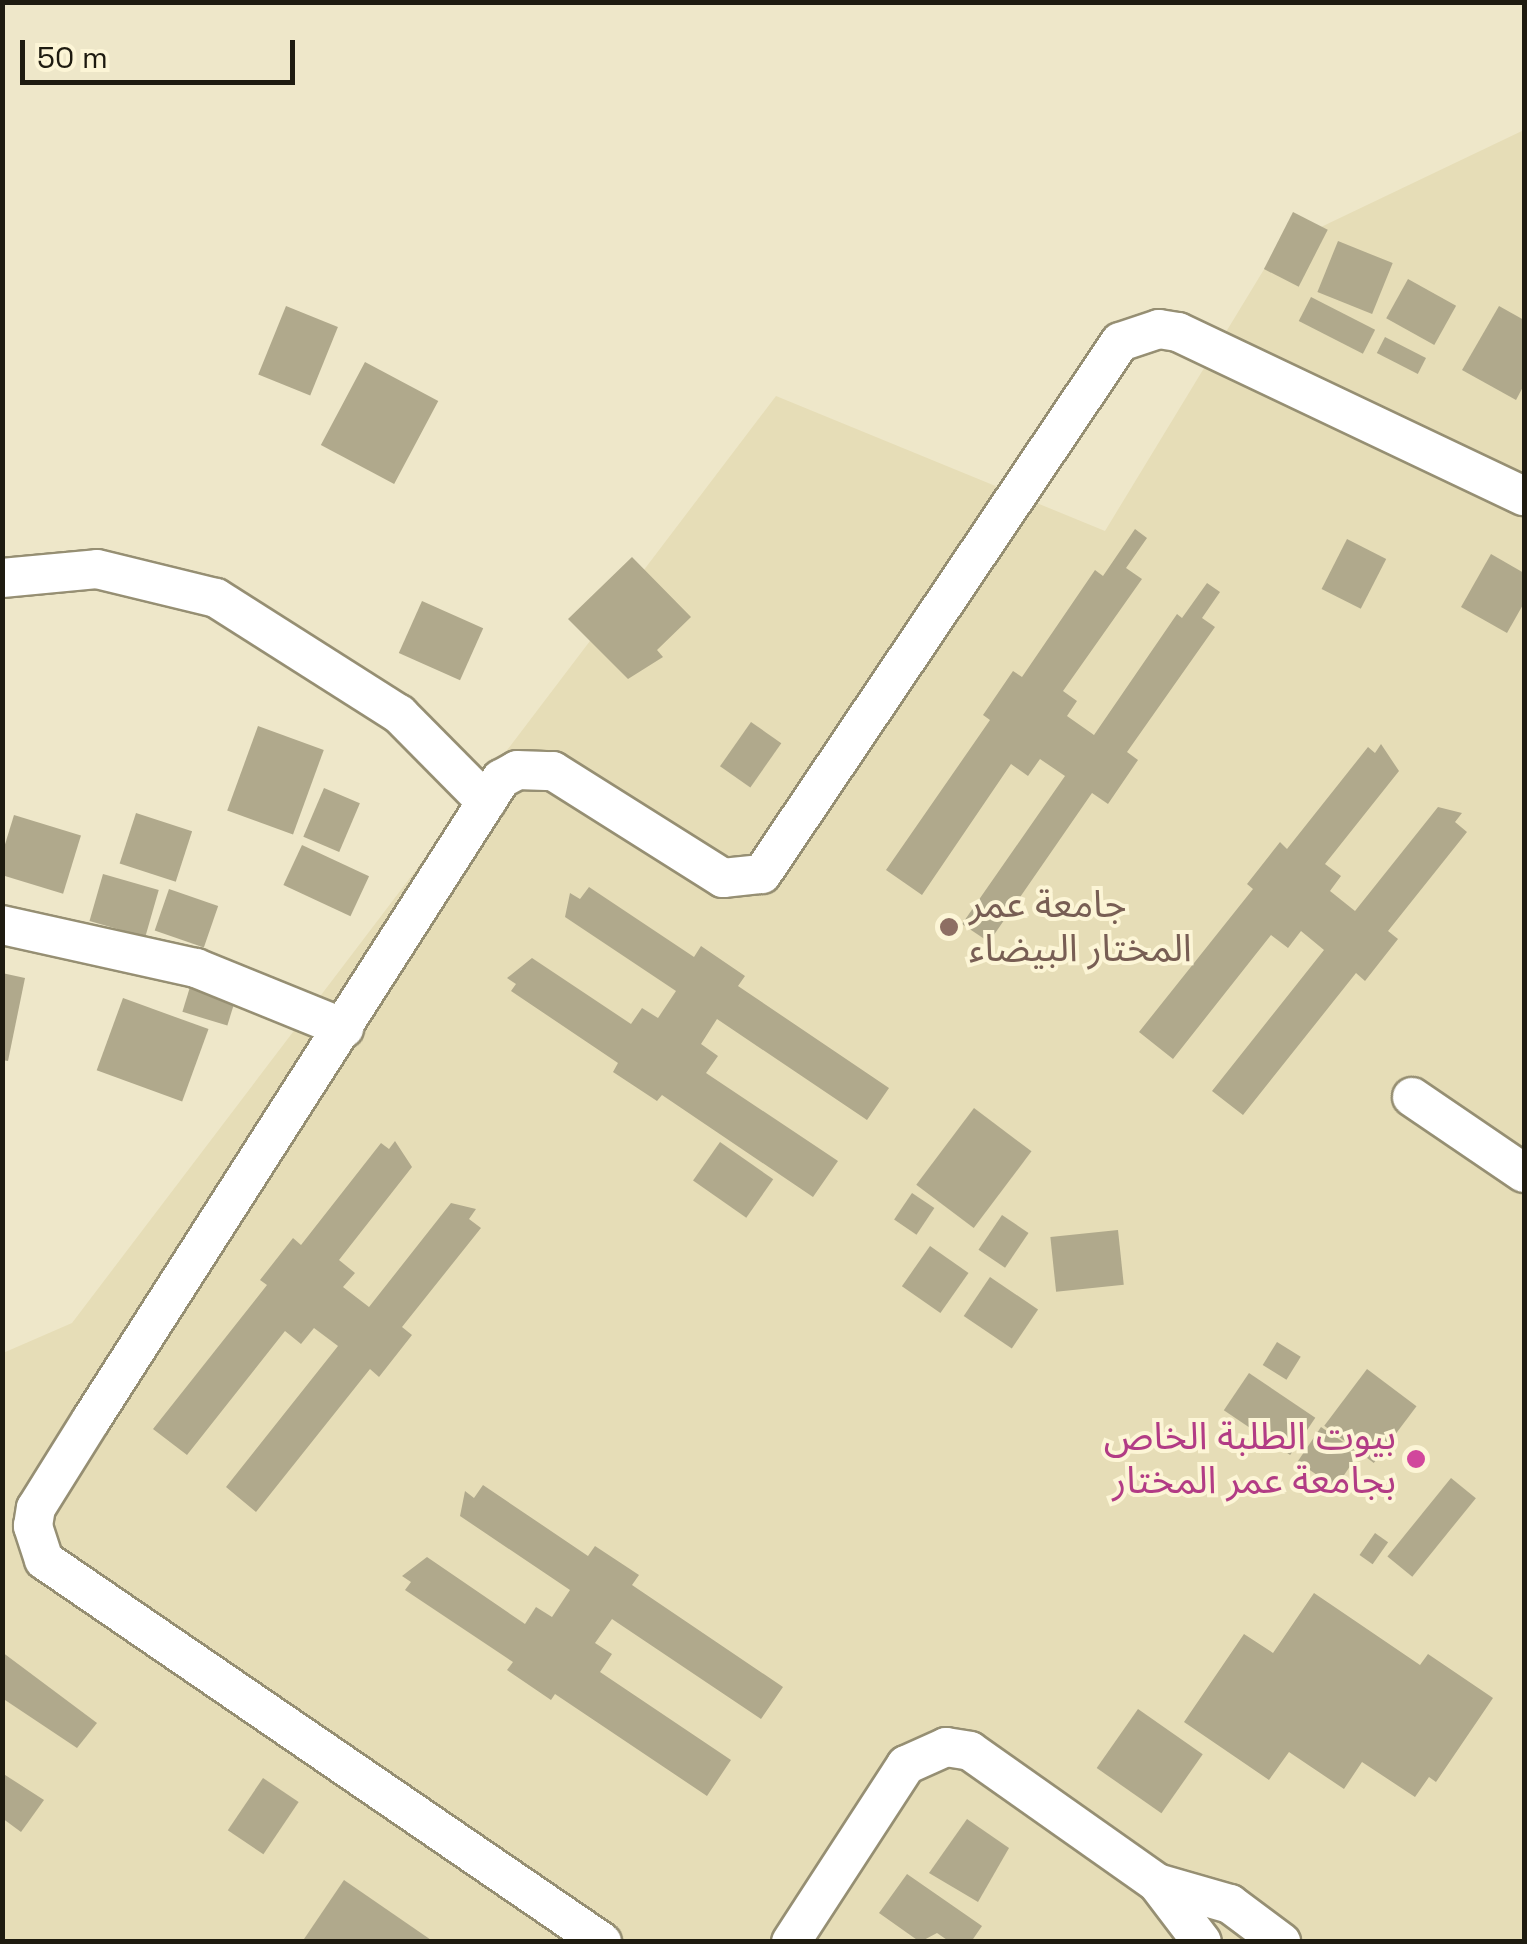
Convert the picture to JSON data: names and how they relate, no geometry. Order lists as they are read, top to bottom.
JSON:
{
  "places": ["جامعة عمر المختار البيضاء", "بيوت الطلبة الخاص بجامعة عمر المختار"],
  "scale_bar": "50 m"
}
